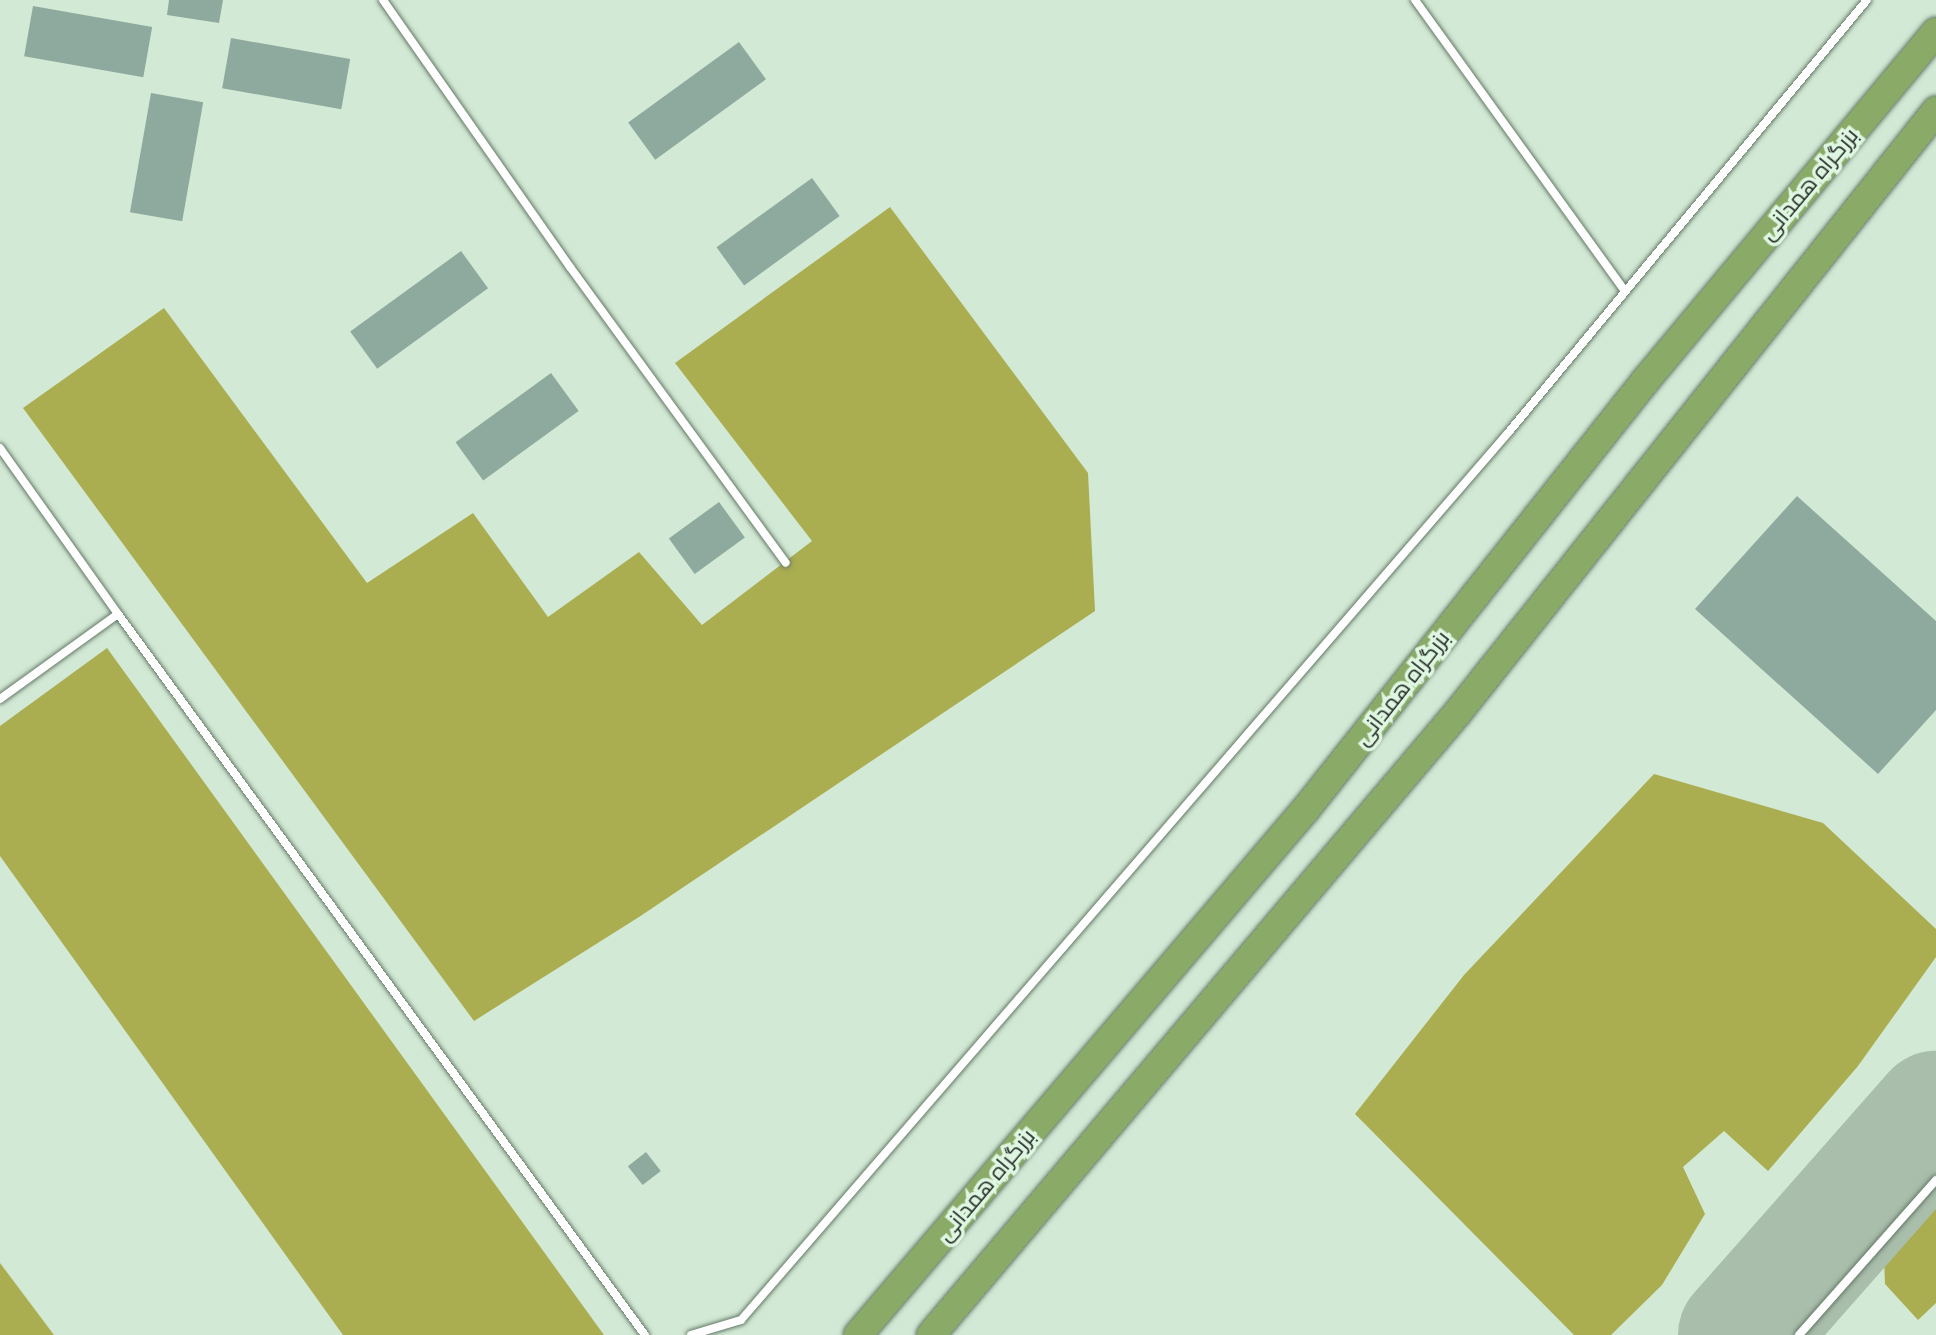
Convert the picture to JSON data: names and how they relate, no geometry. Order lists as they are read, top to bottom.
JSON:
{
  "streets": {
    "highway": ["بزرگراه همدانی"]
  }
}
